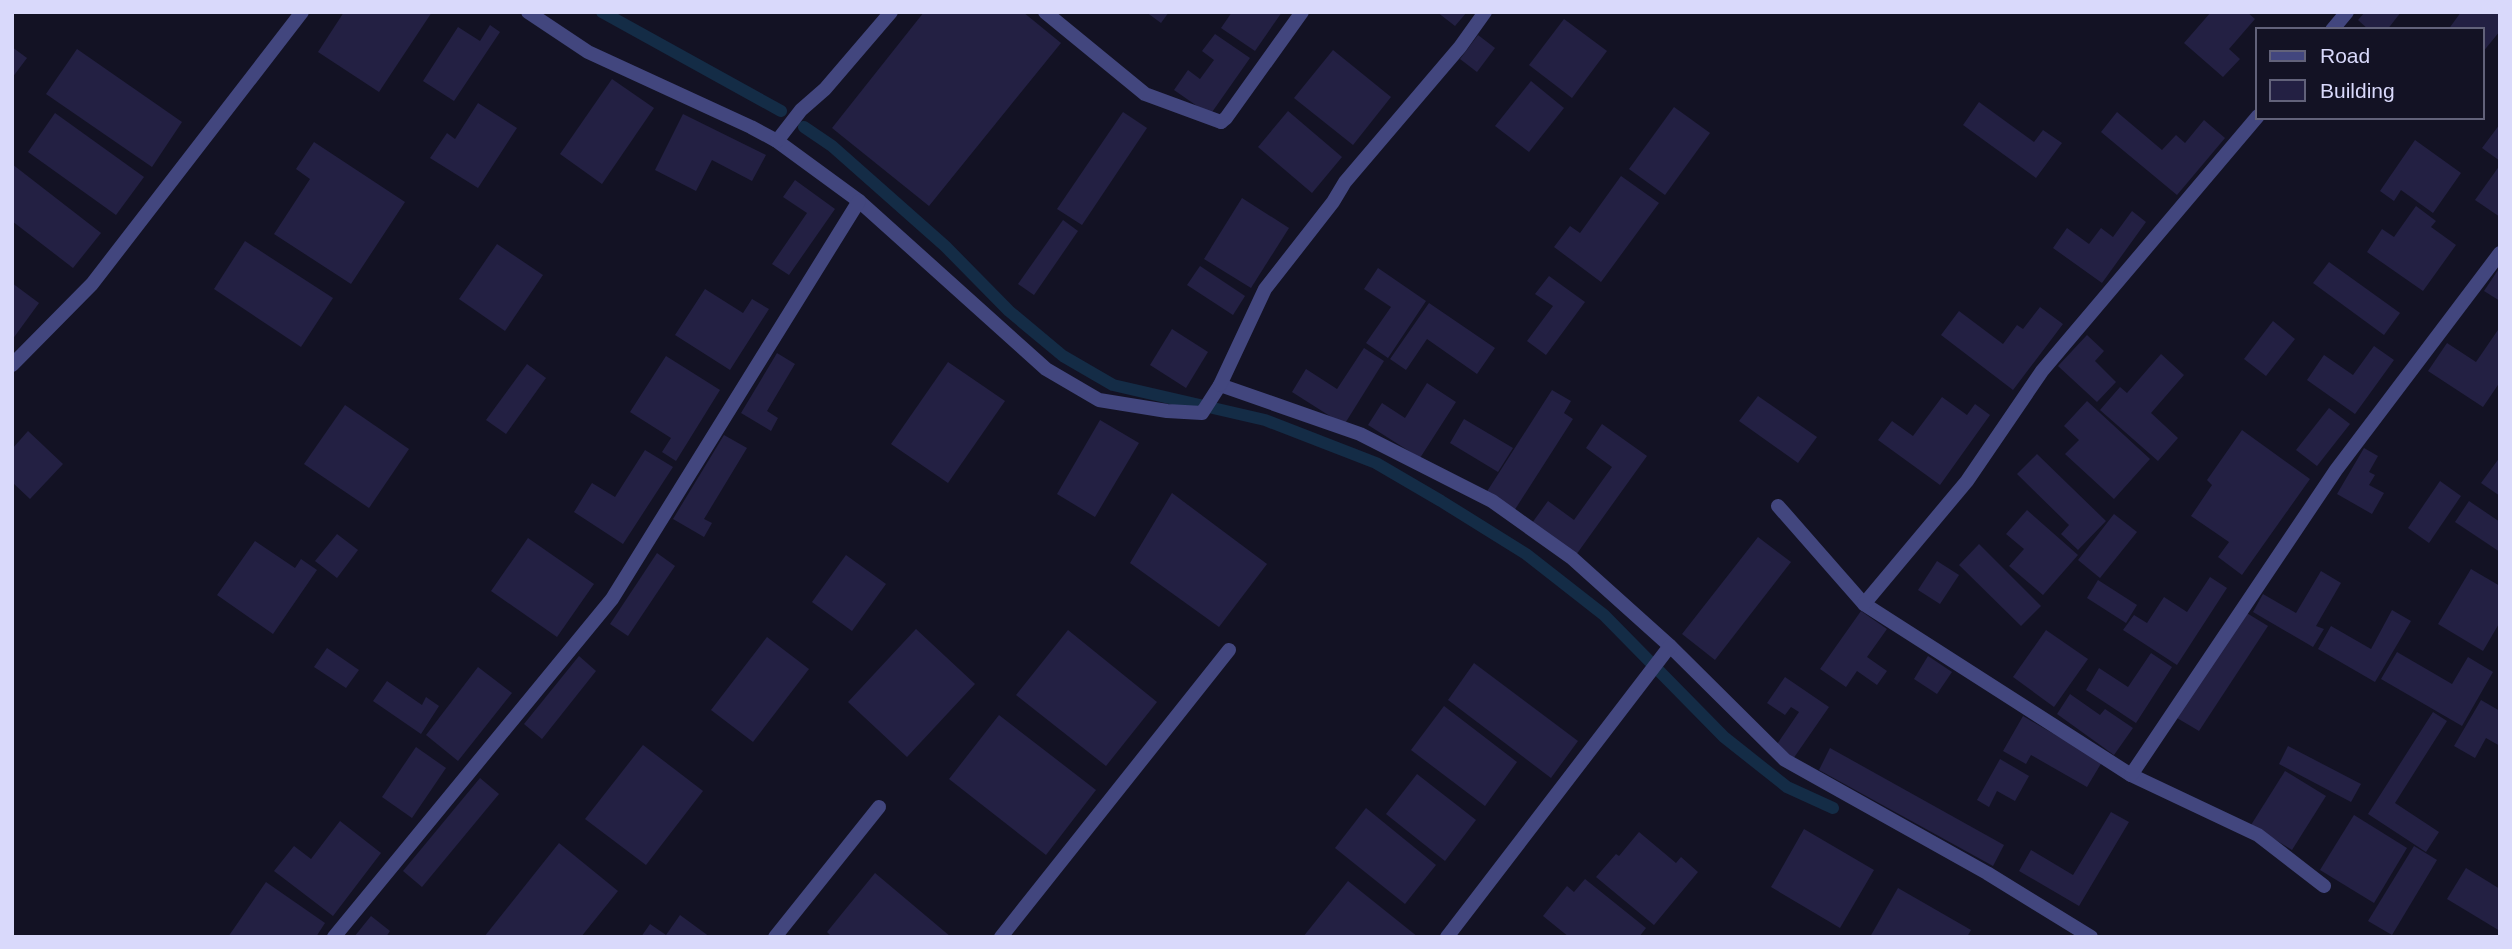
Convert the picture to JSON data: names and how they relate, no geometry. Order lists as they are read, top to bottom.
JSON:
{
  "legend": ["Road", "Building"]
}
